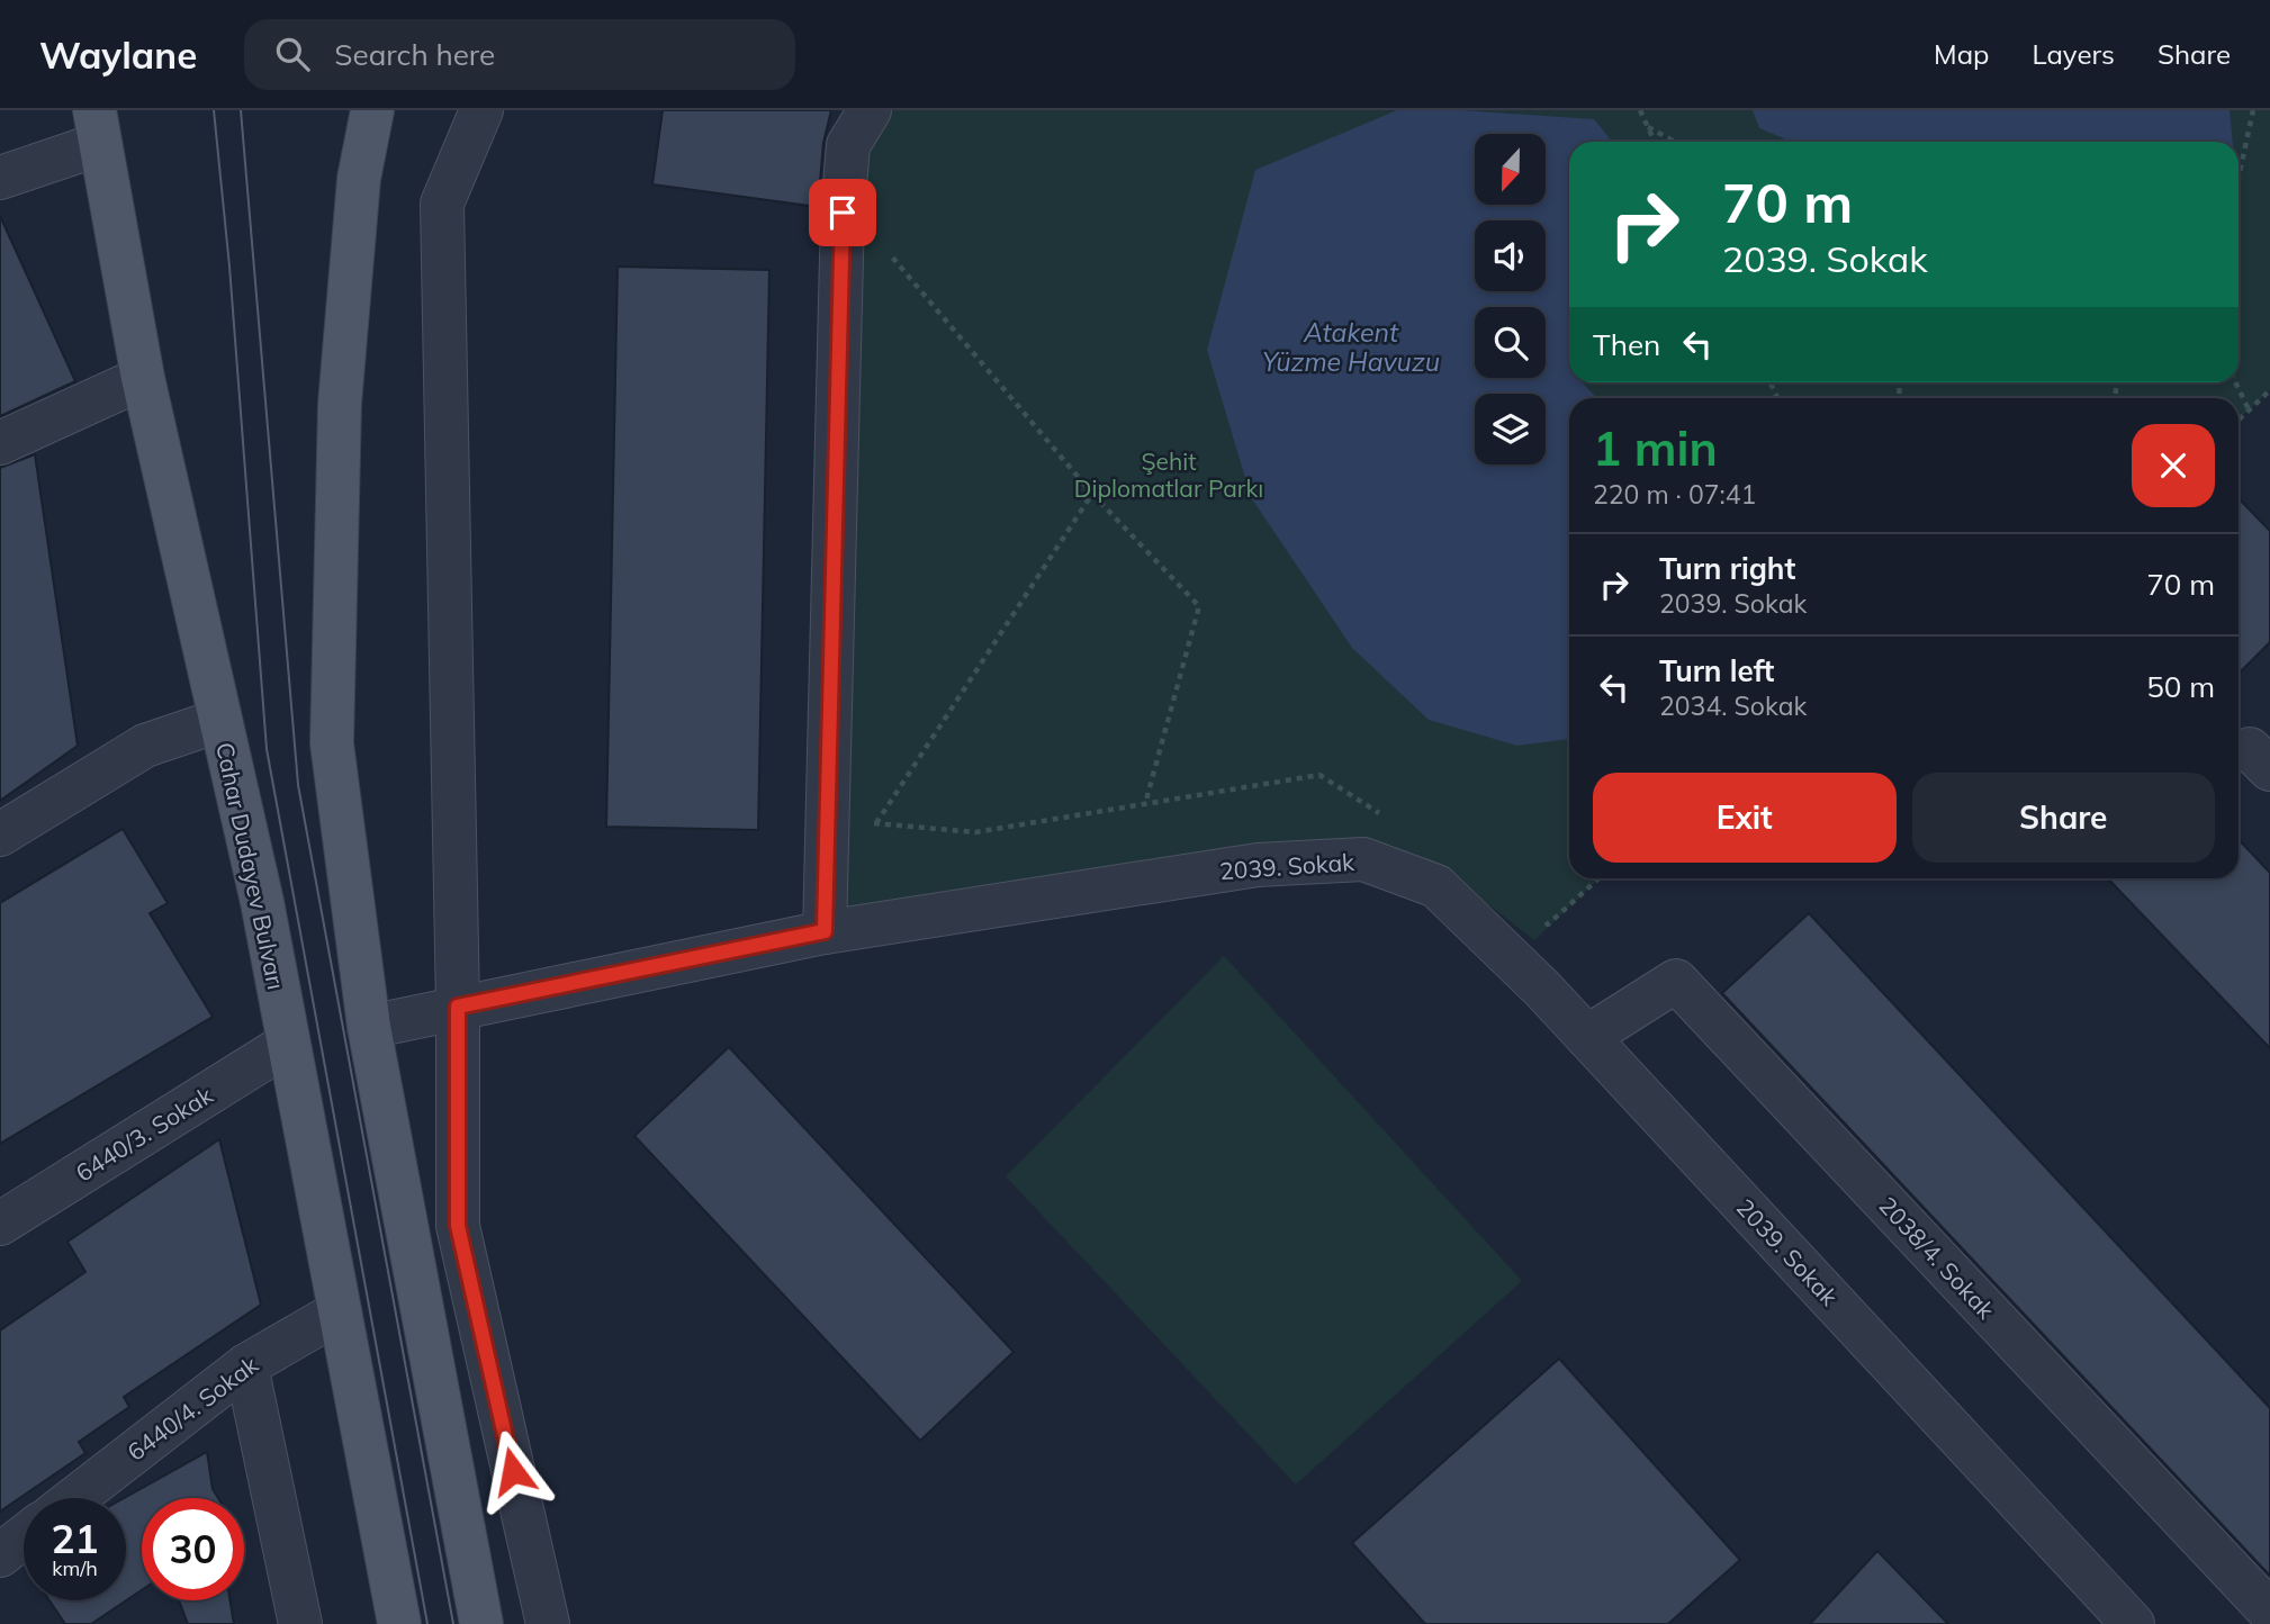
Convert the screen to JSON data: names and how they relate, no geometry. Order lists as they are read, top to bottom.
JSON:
{
  "streets": {
    "main road": ["Cahar Dudayev Bulvarı"],
    "street": [
      "2039. Sokak",
      "6440/3. Sokak",
      "2038/4. Sokak",
      "6440/4. Sokak"
    ]
  },
  "crossings": [
    ["Cahar Dudayev Bulvarı", "6440/3. Sokak"],
    ["Cahar Dudayev Bulvarı", "6440/4. Sokak"],
    ["2039. Sokak", "2038/4. Sokak"]
  ],
  "water": ["Atakent Yüzme Havuzu"],
  "parks": ["Şehit Diplomatlar Parkı"],
  "north": "bottom",
  "page": {
    "header": "Waylane",
    "search": "Search here",
    "nav": ["Map", "Layers", "Share"],
    "turn": ["70 m", "2039. Sokak"],
    "then": "Then",
    "heading": ["1 min", "220 m · 07:41"],
    "list": [
      {
        "name": "Turn right",
        "note": "2039. Sokak",
        "value": "70 m"
      },
      {
        "name": "Turn left",
        "note": "2034. Sokak",
        "value": "50 m"
      }
    ],
    "buttons": ["Exit", "Share"],
    "speed": "21 km/h",
    "limit": "30"
  }
}
